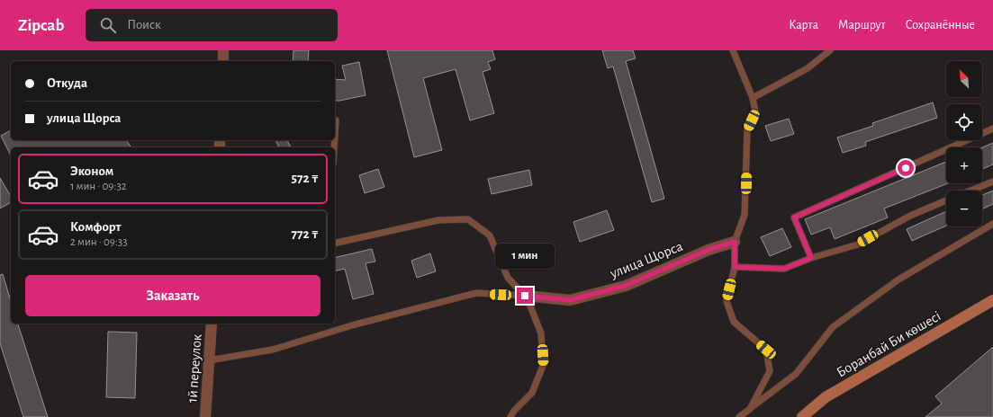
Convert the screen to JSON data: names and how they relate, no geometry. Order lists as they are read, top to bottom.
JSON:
{
  "streets": {
    "main road": ["Боранбай Би көшесі"],
    "street": ["улица Щорса", "1й переулок"]
  },
  "north": "top left",
  "page": {
    "header": "Zipcab",
    "search": "Поиск",
    "nav": ["Карта", "Маршрут", "Сохранённые"],
    "map_buttons": ["+", "−"],
    "banner": ["Откуда", "улица Щорса"],
    "list": [
      {
        "name": "Эконом",
        "note": "1 мин · 09:32",
        "value": "572 ₸"
      },
      {
        "name": "Комфорт",
        "note": "2 мин · 09:33",
        "value": "772 ₸"
      }
    ],
    "bubble": "1 мин",
    "buttons": "Заказать"
  }
}
